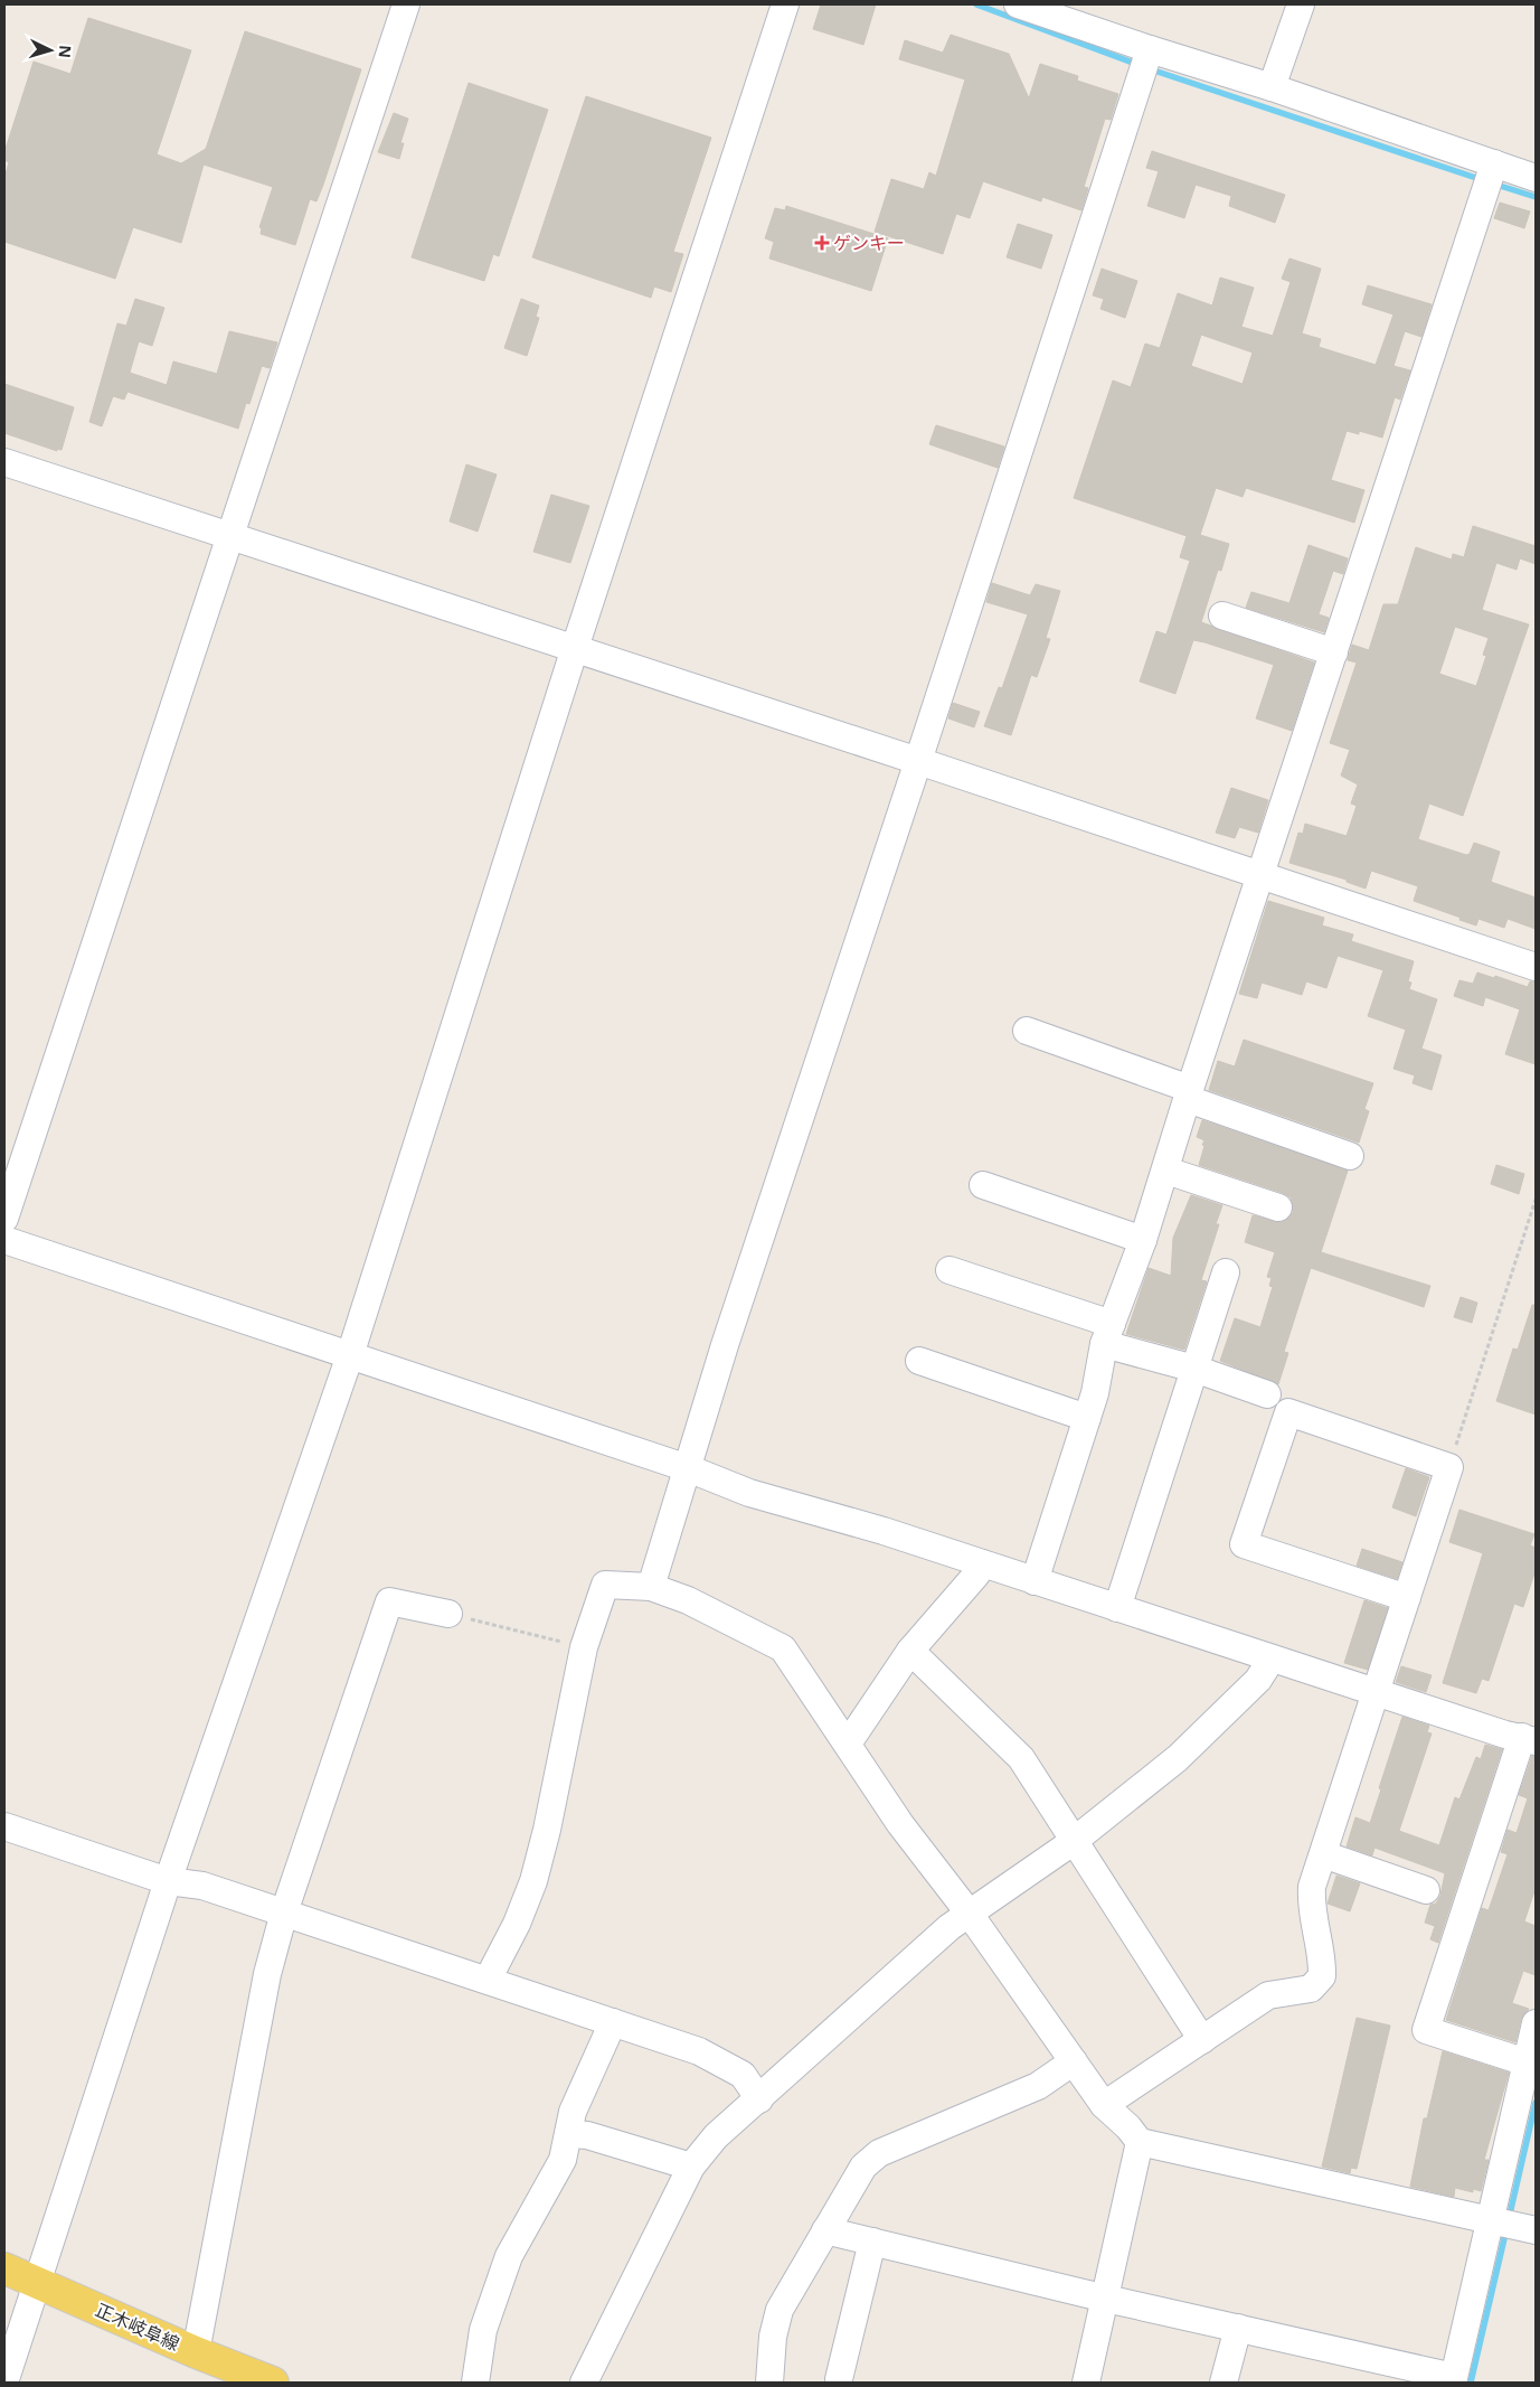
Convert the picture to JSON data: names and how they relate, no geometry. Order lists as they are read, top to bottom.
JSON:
{
  "streets": {
    "main road": ["正木岐阜線"]
  },
  "places": {
    "health": ["ゲンキー"]
  },
  "north": "right"
}
